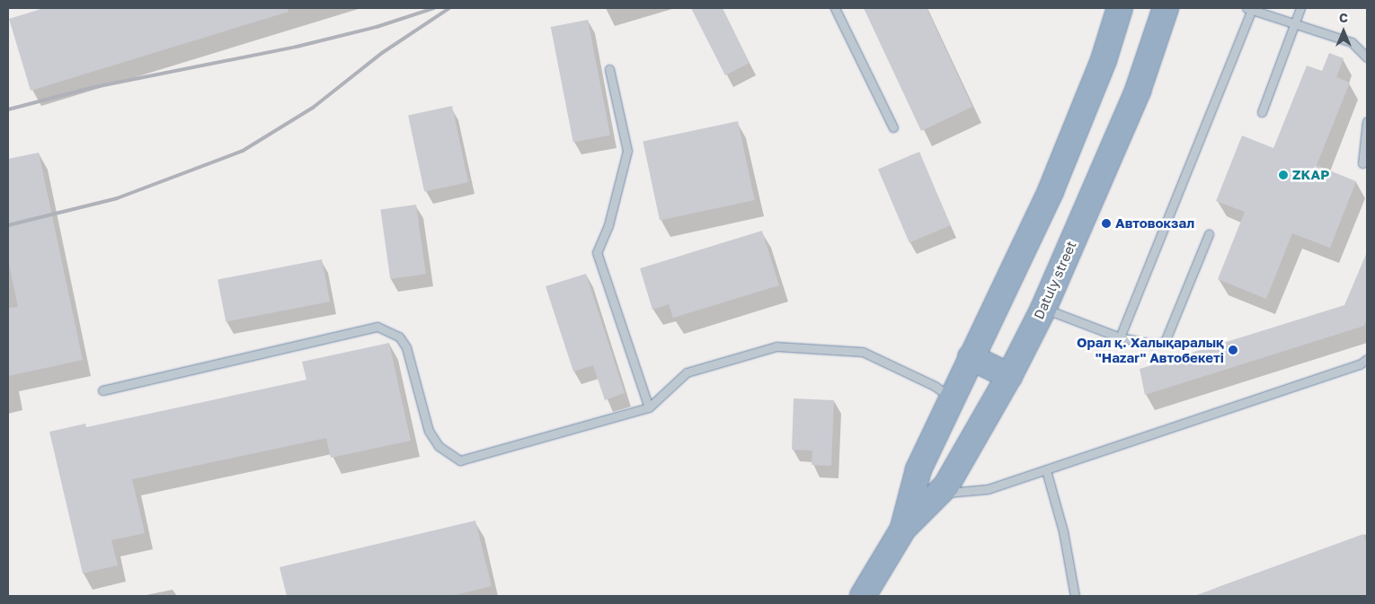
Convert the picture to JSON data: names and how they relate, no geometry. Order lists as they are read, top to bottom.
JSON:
{
  "streets": {
    "highway": ["Datuly street"]
  },
  "places": ["ZKAP", "Автовокзал", "Орал қ. Халықаралық \"Hazar\" Автобекеті"],
  "north": "top"
}
